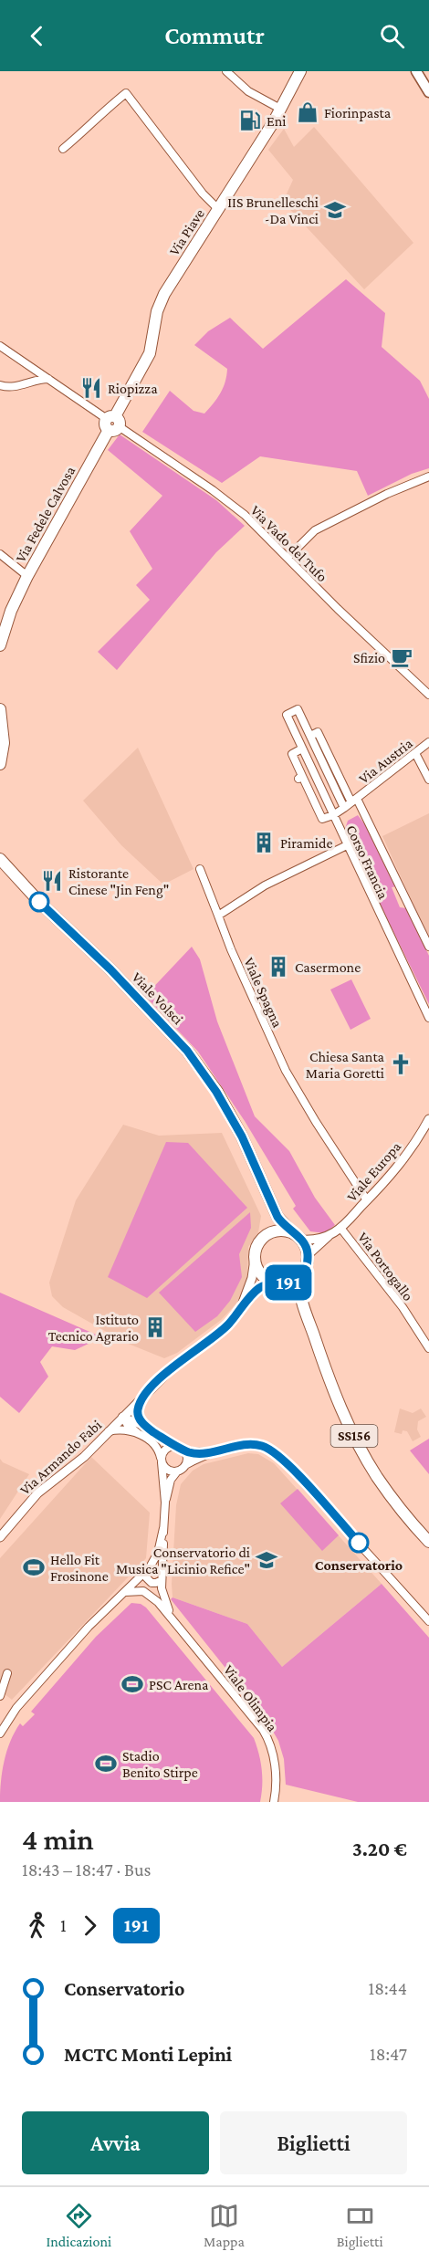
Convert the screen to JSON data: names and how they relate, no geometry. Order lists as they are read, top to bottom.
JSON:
{
  "streets": {
    "main road": [
      "Via Piave",
      "Via Fedele Calvosa",
      "Viale Volsci",
      "SS156"
    ],
    "street": [
      "Via Vado del Tufo",
      "Via Austria",
      "Corso Francia",
      "Viale Spagna",
      "Viale Europa",
      "Via Portogallo",
      "Via Armando Fabi",
      "Viale Olimpia"
    ]
  },
  "crossings": [
    ["Via Piave", "Via Fedele Calvosa"],
    ["Via Piave", "Via Vado del Tufo"],
    ["Via Fedele Calvosa", "Via Vado del Tufo"],
    ["Via Austria", "Corso Francia"],
    ["Viale Spagna", "Viale Europa"],
    ["Viale Europa", "Via Portogallo"]
  ],
  "places": {
    "shop": ["Fiorinpasta"],
    "fuel station": ["Eni"],
    "school or university": ["IIS Brunelleschi -Da Vinci", "Conservatorio di Musica \"Licinio Refice\""],
    "restaurant": ["Riopizza", "Ristorante Cinese \"Jin Feng\""],
    "cafe": ["Sfizio"],
    "building": ["Piramide", "Casermone", "Istituto Tecnico Agrario"],
    "church": ["Chiesa Santa Maria Goretti"],
    "other": ["Conservatorio"],
    "sports": ["Hello Fit Frosinone", "PSC Arena", "Stadio Benito Stirpe"]
  },
  "lines": ["bus line 191"],
  "page": {
    "header": "Commutr",
    "on_map": "191",
    "heading": ["4 min", "18:43 – 18:47 · Bus", "3.20 €"],
    "legs": ["1", "191"],
    "list": [
      {
        "name": "Conservatorio",
        "value": "18:44"
      },
      {
        "name": "MCTC Monti Lepini",
        "value": "18:47"
      }
    ],
    "buttons": ["Avvia", "Biglietti"],
    "tabs": ["Indicazioni", "Mappa", "Biglietti"]
  }
}
